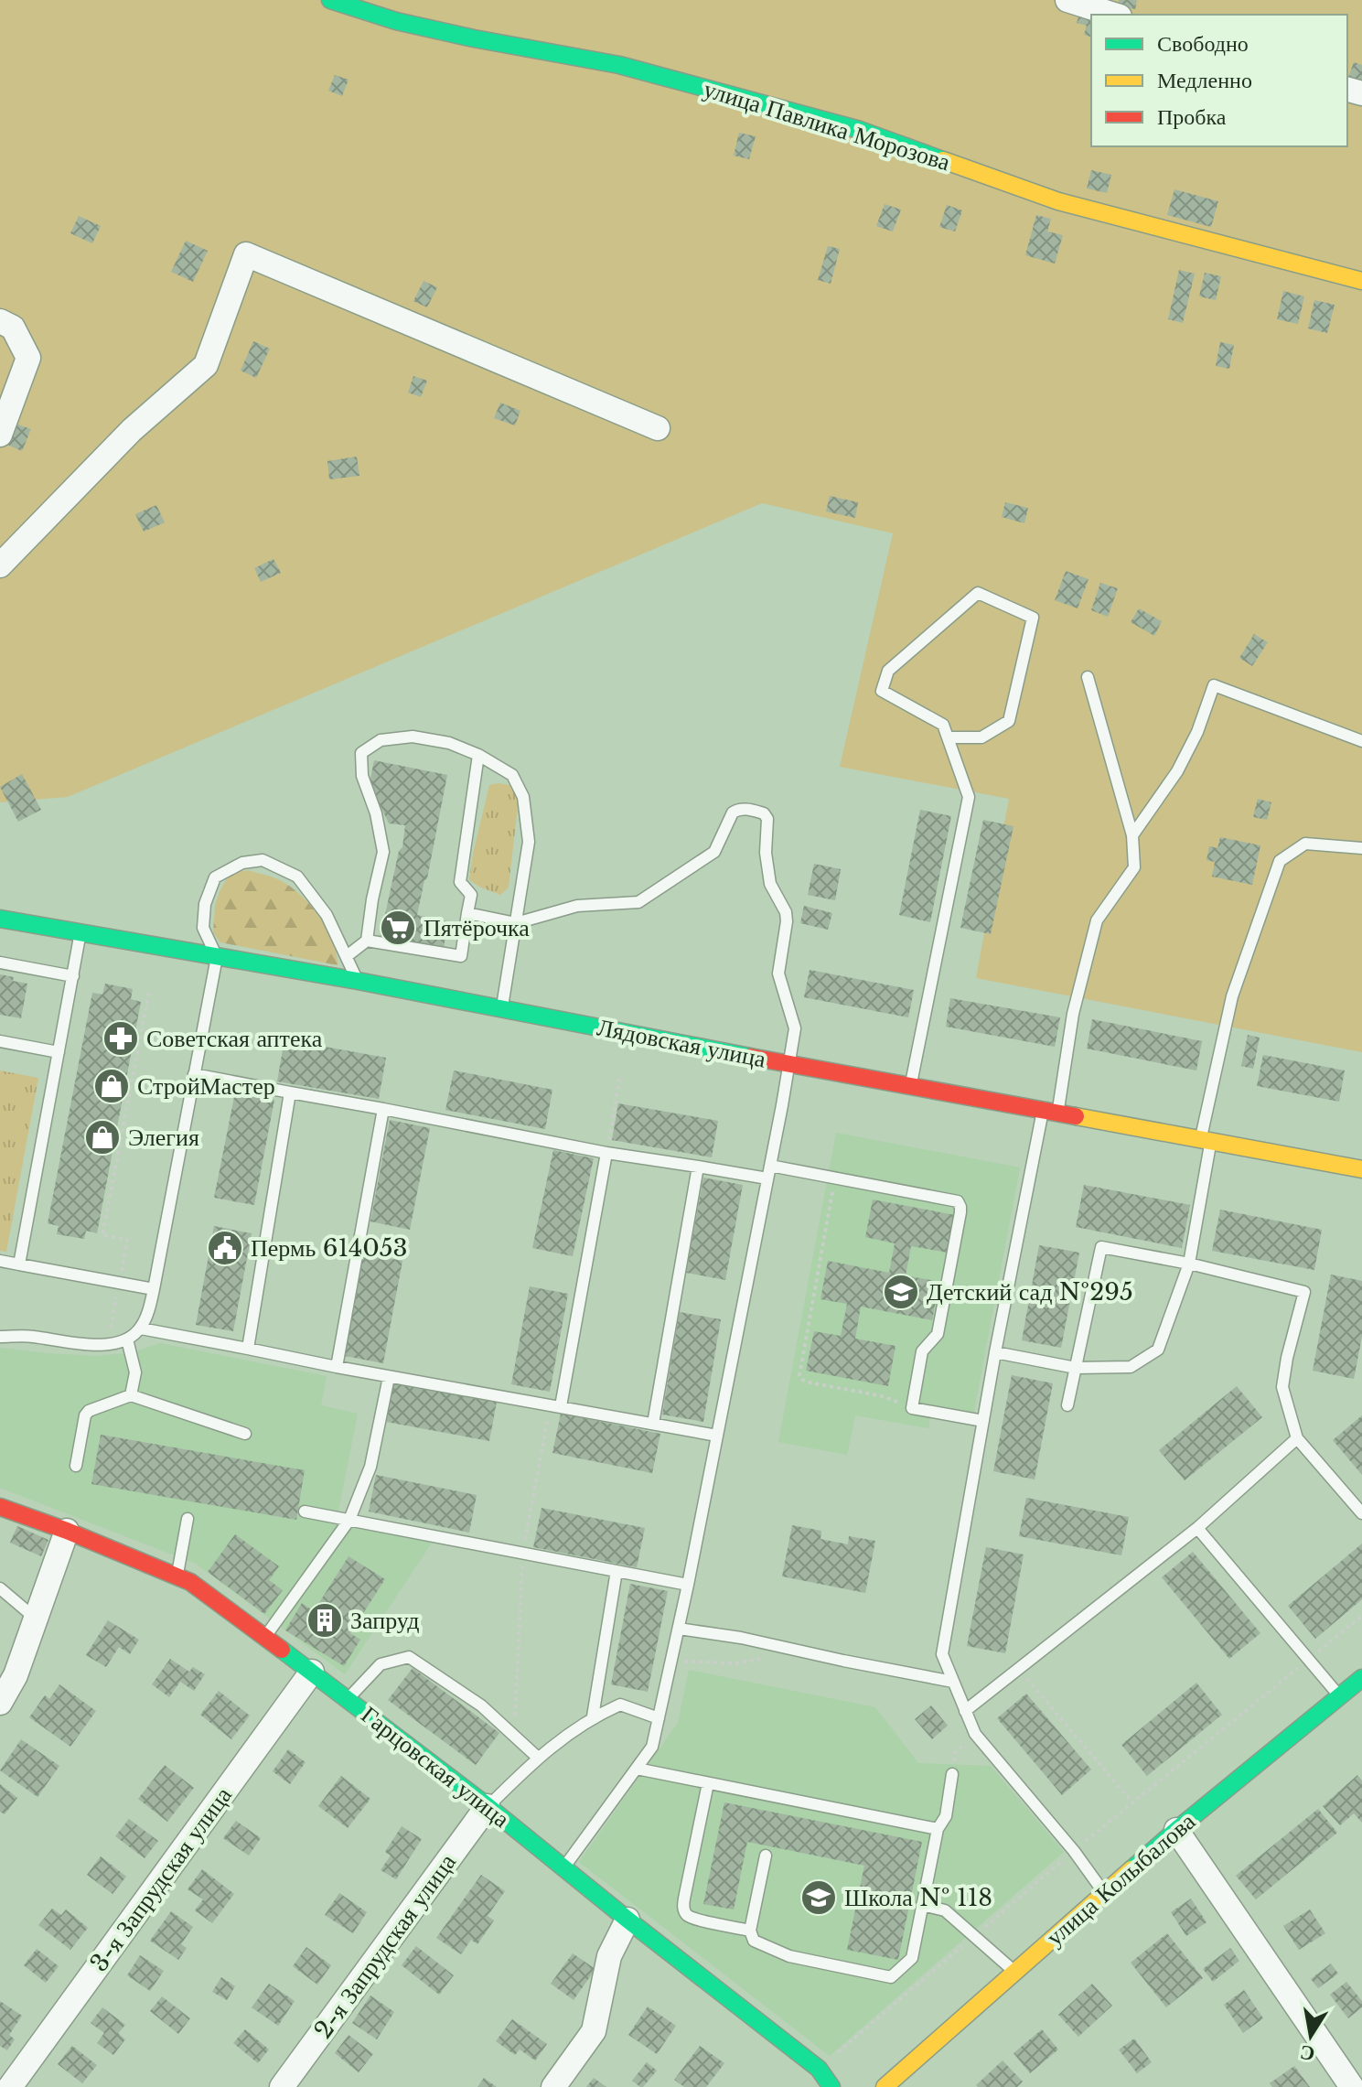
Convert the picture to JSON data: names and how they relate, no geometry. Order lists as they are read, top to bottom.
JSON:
{
  "streets": {
    "street": [
      "улица Павлика Морозова",
      "Лядовская улица",
      "Гарцовская улица",
      "3-я Запрудская улица",
      "улица Колыбалова",
      "2-я Запрудская улица"
    ]
  },
  "crossings": [
    ["Гарцовская улица", "3-я Запрудская улица"],
    ["Гарцовская улица", "2-я Запрудская улица"]
  ],
  "places": {
    "supermarket": ["Пятёрочка"],
    "pharmacy": ["Советская аптека"],
    "shop": ["СтройМастер", "Элегия"],
    "public building": ["Пермь 614053"],
    "school or university": ["Детский сад №295", "Школа № 118"],
    "building": ["Запруд"]
  },
  "legend": ["Свободно", "Медленно", "Пробка"],
  "north": "bottom"
}
